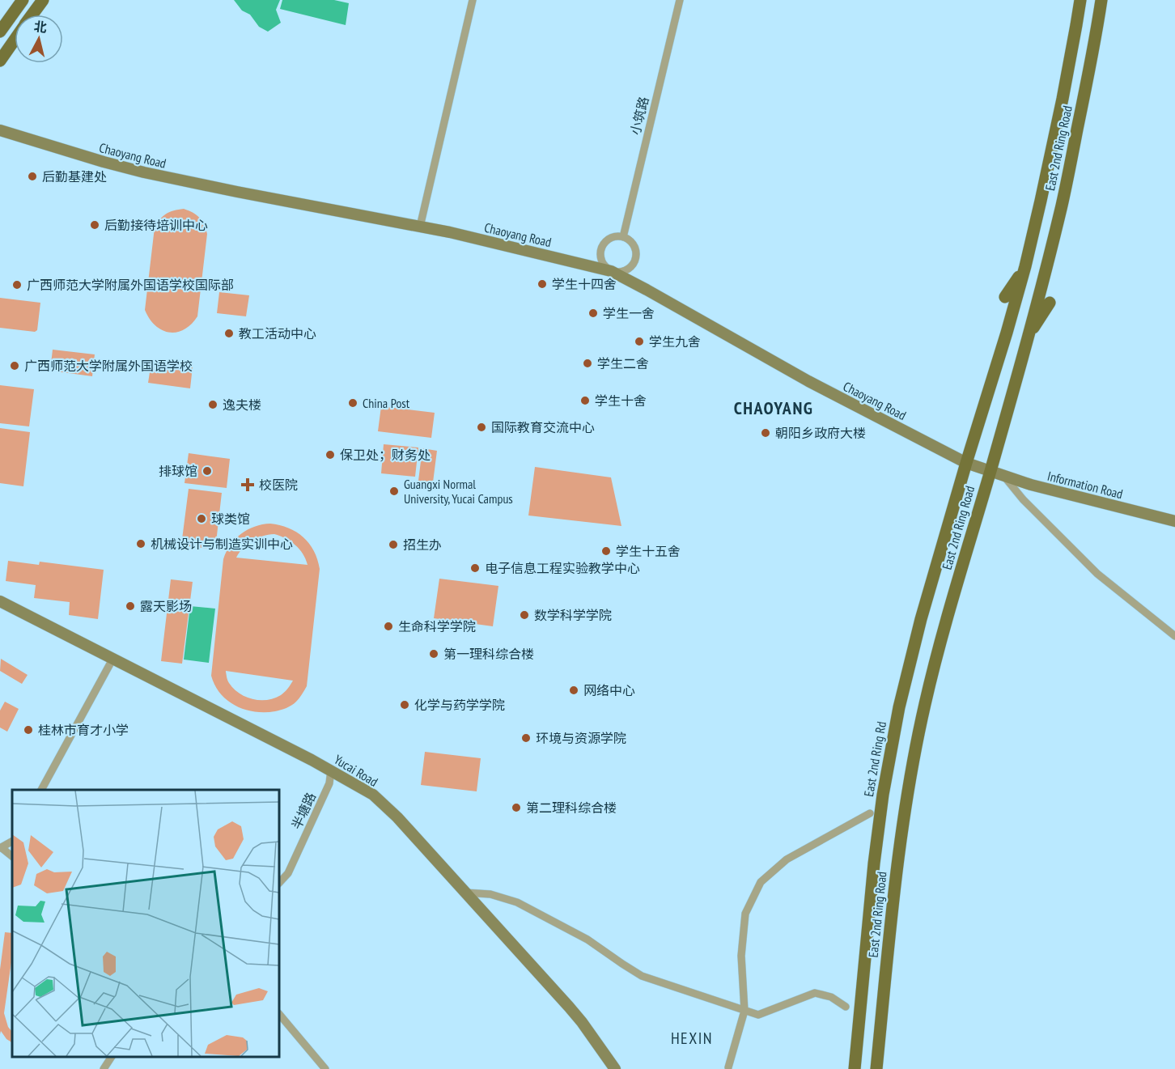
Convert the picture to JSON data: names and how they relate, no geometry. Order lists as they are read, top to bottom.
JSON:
{
  "streets": {
    "main road": ["East 2nd Ring Road", "East 2nd Ring Rd"],
    "street": [
      "小筑路",
      "Chaoyang Road",
      "Information Road",
      "Yucai Road",
      "半塘路"
    ]
  },
  "crossings": [
    ["小筑路", "Chaoyang Road"],
    ["East 2nd Ring Road", "Chaoyang Road"],
    ["East 2nd Ring Road", "Information Road"],
    ["East 2nd Ring Road", "East 2nd Ring Rd"],
    ["Chaoyang Road", "Information Road"],
    ["Chaoyang Road", "East 2nd Ring Rd"],
    ["Yucai Road", "半塘路"]
  ],
  "districts": ["CHAOYANG", "HEXIN"],
  "places": {
    "other": [
      "后勤基建处",
      "后勤接待培训中心",
      "学生十四舍",
      "广西师范大学附属外国语学校国际部",
      "学生一舍",
      "教工活动中心",
      "学生九舍",
      "学生二舍",
      "广西师范大学附属外国语学校",
      "学生十舍",
      "China Post",
      "逸夫楼",
      "国际教育交流中心",
      "朝阳乡政府大楼",
      "保卫处；财务处",
      "排球馆",
      "Guangxi Normal University, Yucai Campus",
      "球类馆",
      "机械设计与制造实训中心",
      "招生办",
      "学生十五舍",
      "电子信息工程实验教学中心",
      "露天影场",
      "数学科学学院",
      "生命科学学院",
      "第一理科综合楼",
      "网络中心",
      "化学与药学学院",
      "桂林市育才小学",
      "环境与资源学院",
      "第二理科综合楼"
    ],
    "health": ["校医院"]
  },
  "north": "top"
}
